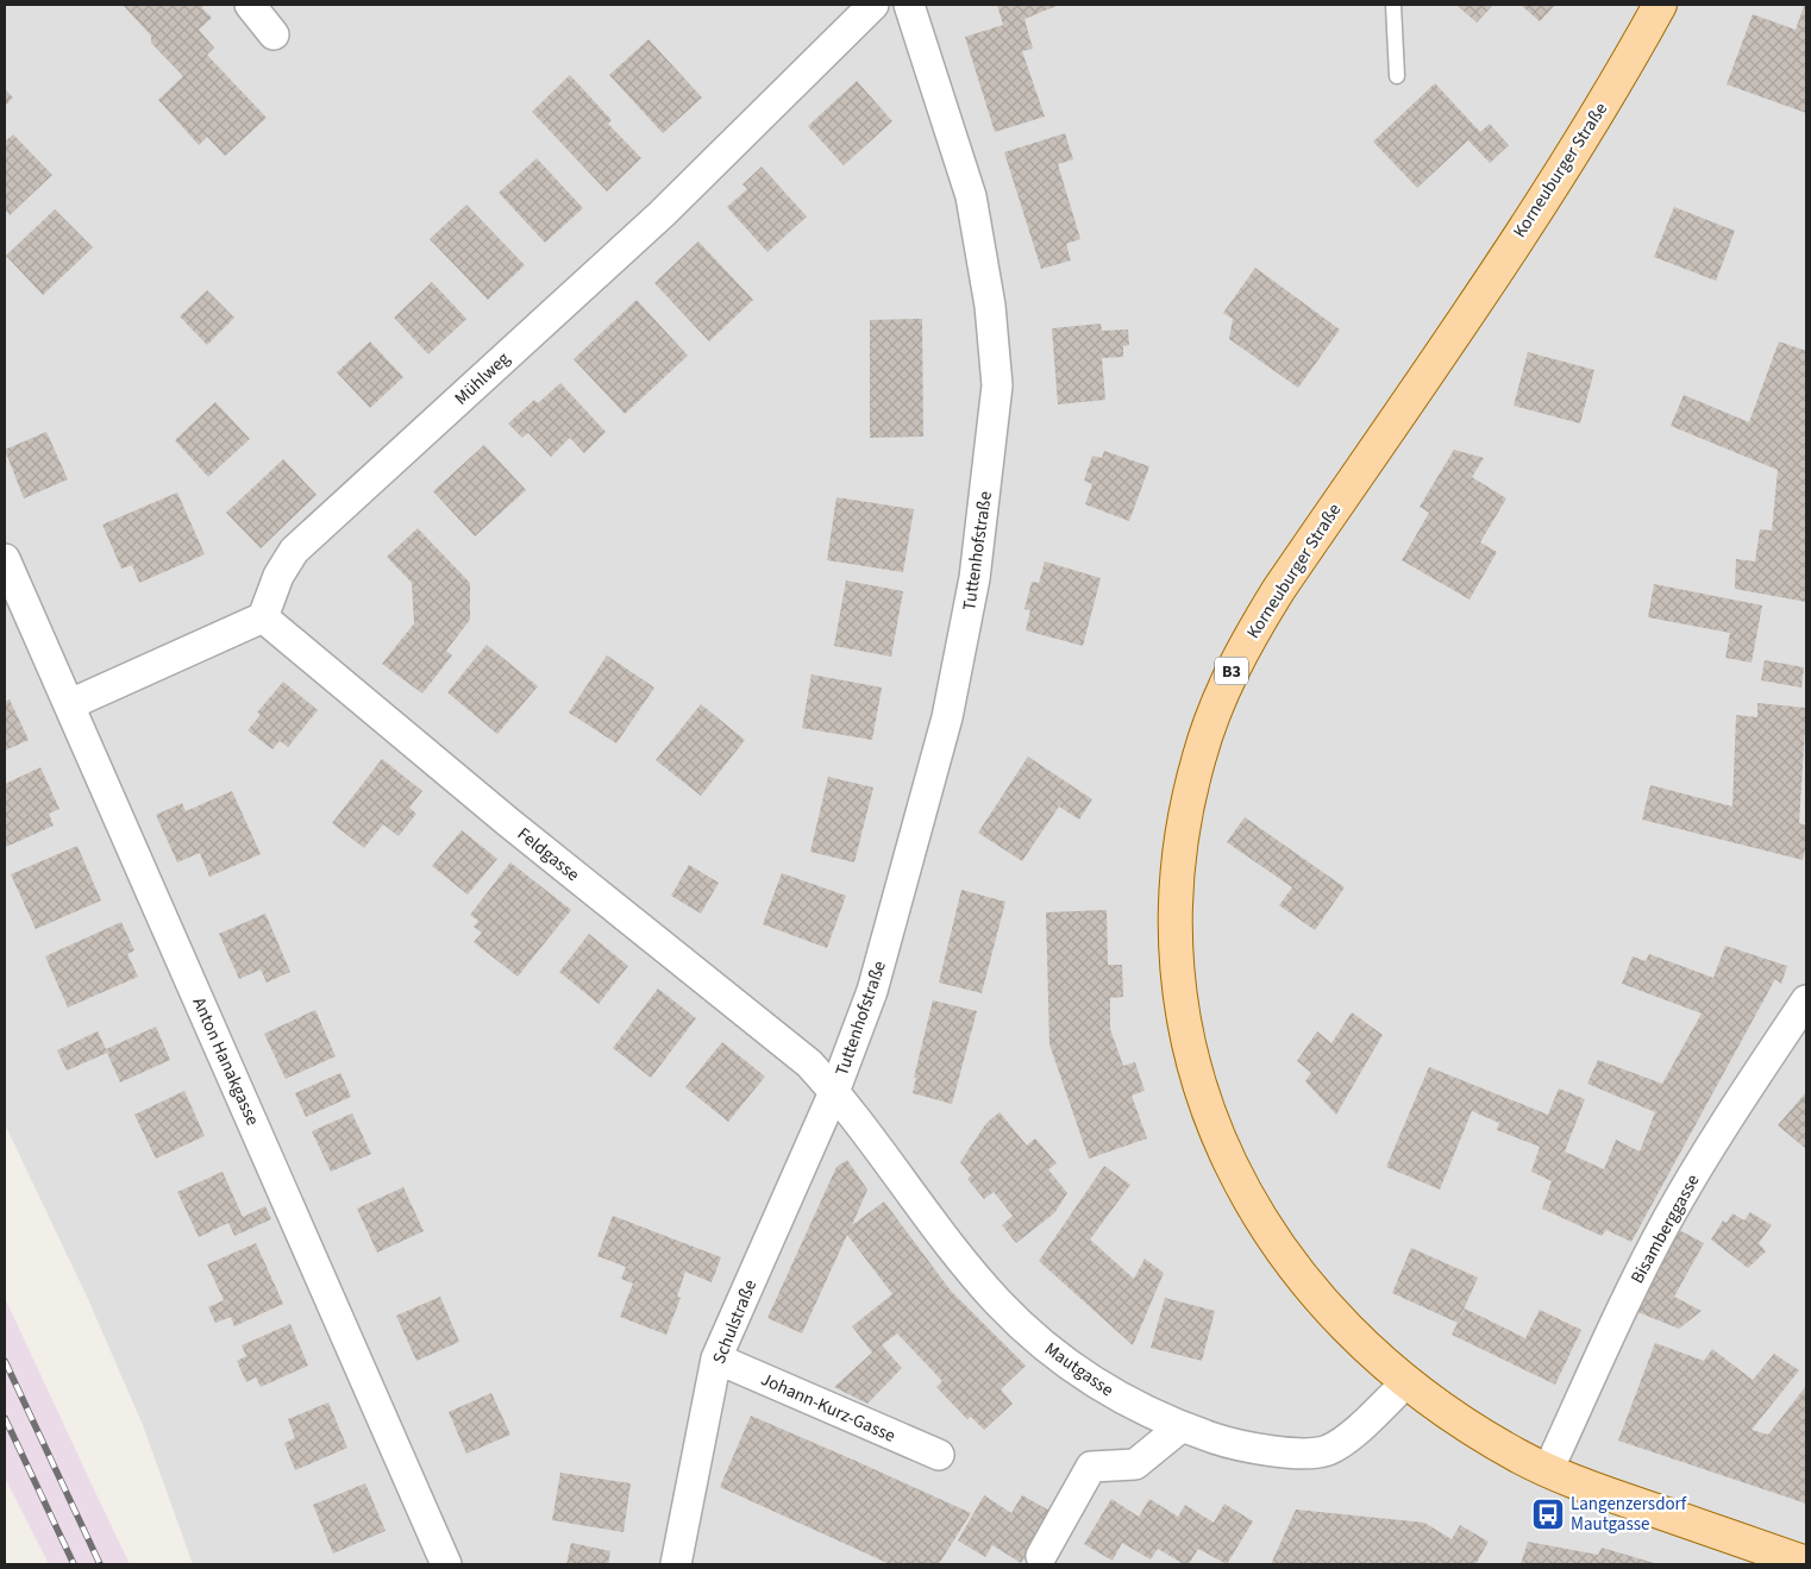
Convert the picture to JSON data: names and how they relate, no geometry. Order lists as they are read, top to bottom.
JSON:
{
  "streets": {
    "main road": ["Korneuburger Straße", "B3"],
    "street": [
      "Mühlweg",
      "Tuttenhofstraße",
      "Feldgasse",
      "Anton Hanakgasse",
      "Bisamberggasse",
      "Schulstraße",
      "Mautgasse",
      "Johann-Kurz-Gasse"
    ]
  },
  "crossings": [
    ["Korneuburger Straße", "Bisamberggasse"],
    ["Korneuburger Straße", "Mautgasse"],
    ["Mühlweg", "Feldgasse"],
    ["Tuttenhofstraße", "Feldgasse"],
    ["Tuttenhofstraße", "Schulstraße"],
    ["Tuttenhofstraße", "Mautgasse"],
    ["Feldgasse", "Schulstraße"],
    ["Feldgasse", "Mautgasse"],
    ["Schulstraße", "Mautgasse"],
    ["Schulstraße", "Johann-Kurz-Gasse"]
  ],
  "places": {
    "bus stop": ["Langenzersdorf Mautgasse"]
  }
}
